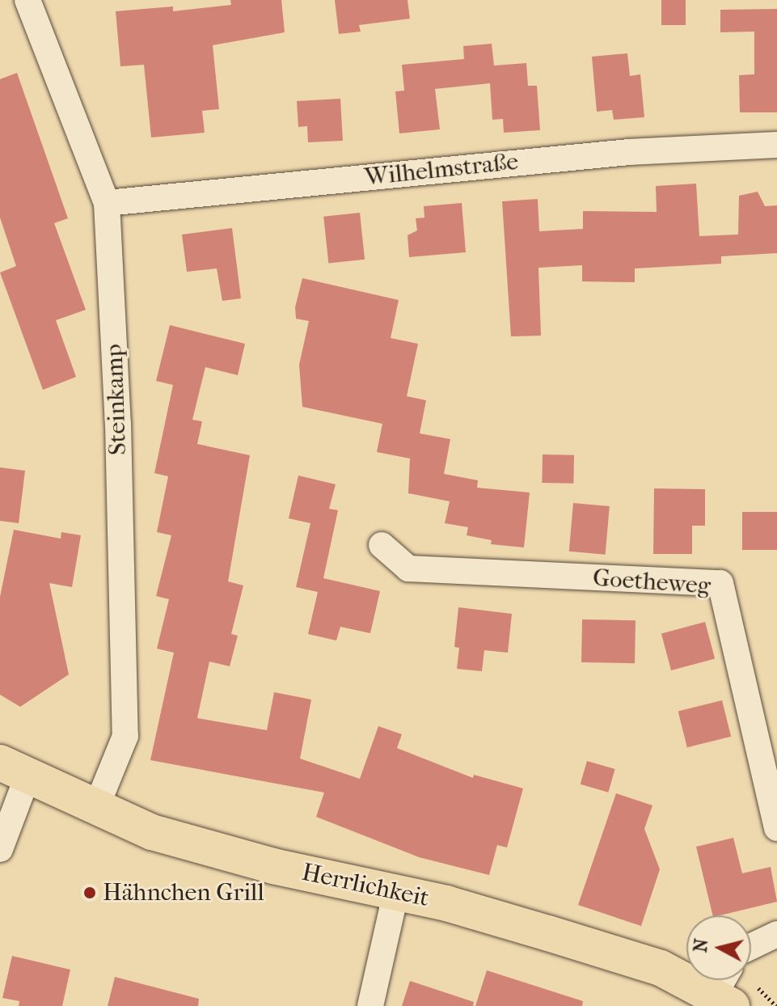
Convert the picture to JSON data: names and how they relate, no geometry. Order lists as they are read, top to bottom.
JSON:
{
  "streets": {
    "main road": ["Herrlichkeit"],
    "street": ["Wilhelmstraße", "Steinkamp", "Goetheweg"]
  },
  "crossings": [
    ["Wilhelmstraße", "Steinkamp"],
    ["Steinkamp", "Herrlichkeit"]
  ],
  "places": ["Hähnchen Grill"],
  "north": "left"
}
